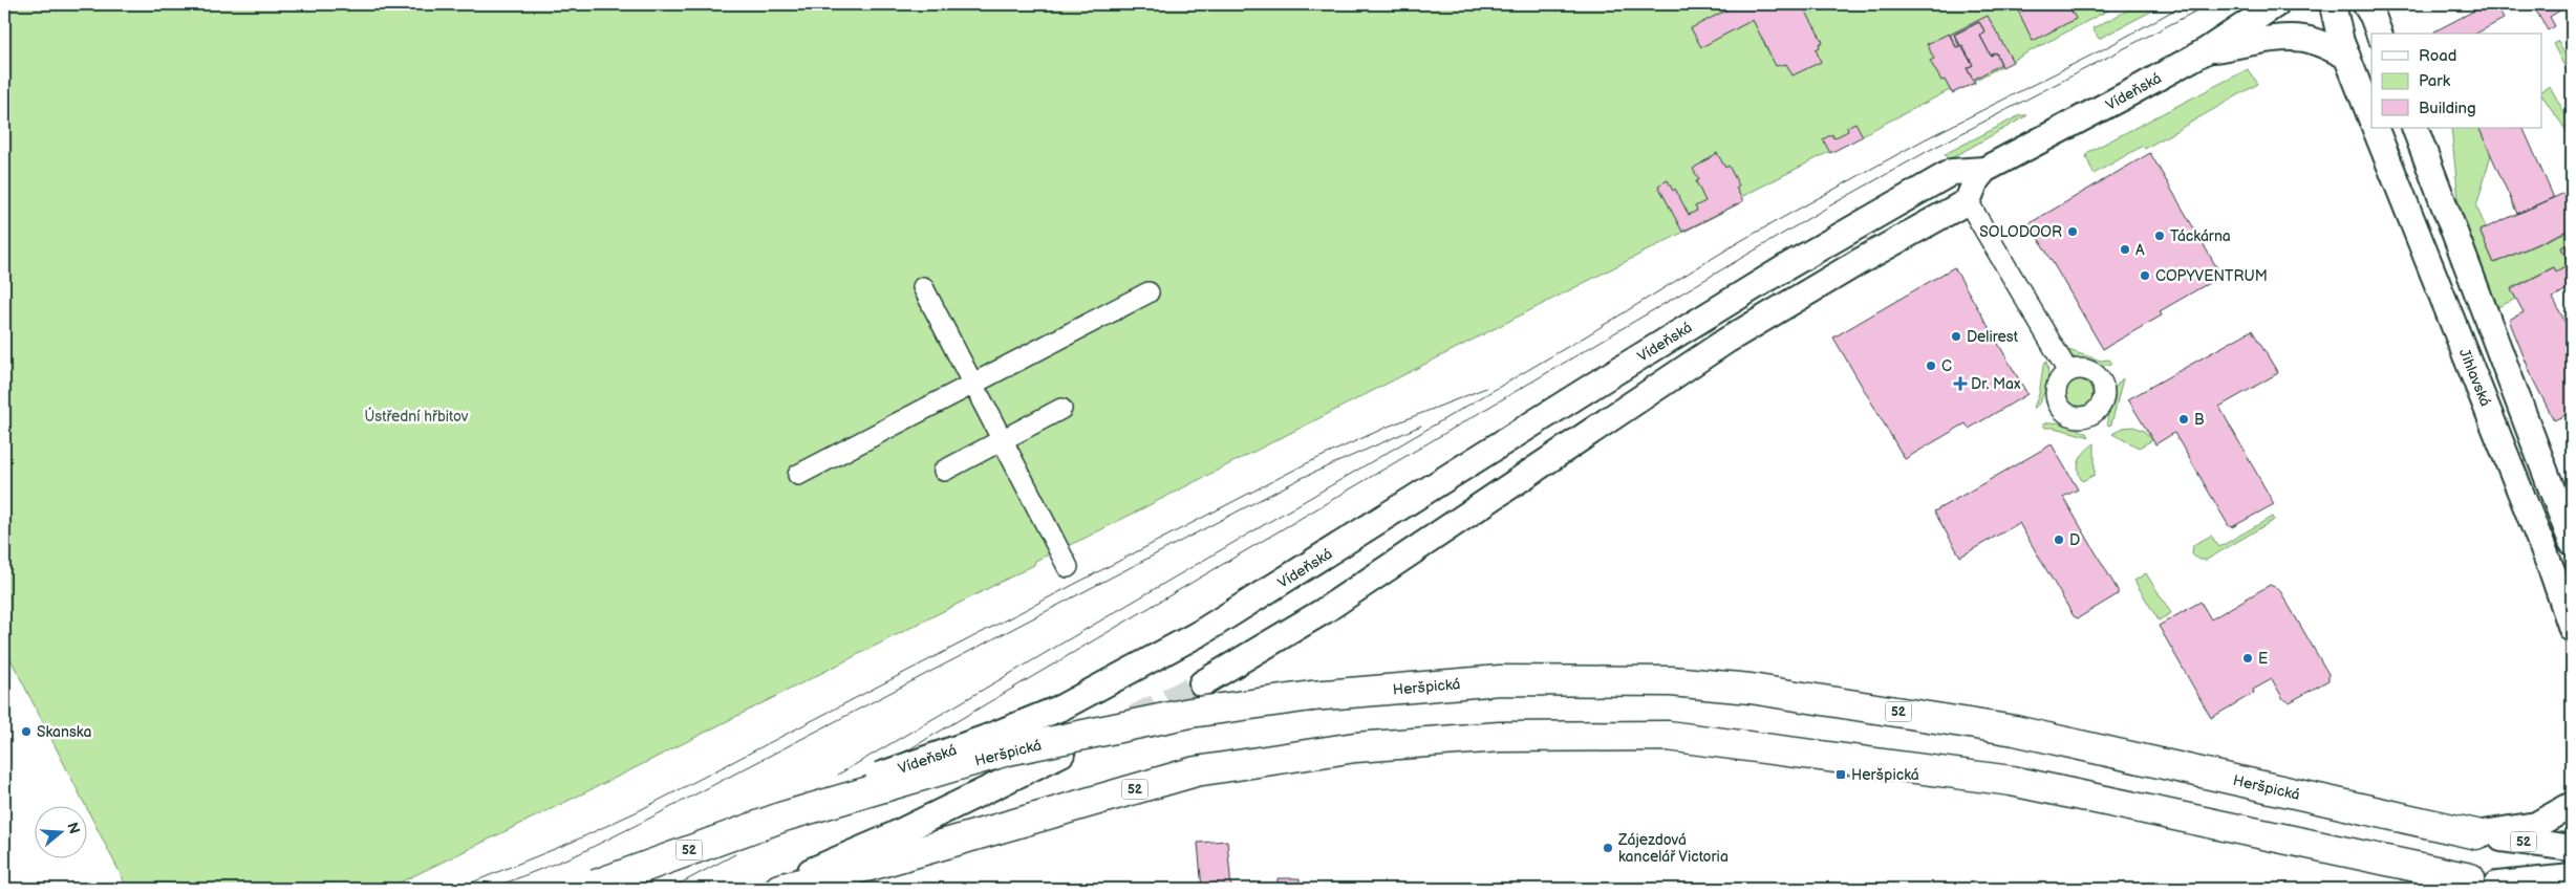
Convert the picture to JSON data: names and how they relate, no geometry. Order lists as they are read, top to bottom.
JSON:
{
  "streets": {
    "highway": ["Vídeňská", "Heršpická", "52"],
    "main road": ["Jihlavská"]
  },
  "crossings": [
    ["Vídeňská", "Heršpická"]
  ],
  "parks": ["Ústřední hřbitov"],
  "places": {
    "other": [
      "SOLODOOR",
      "Táckárna",
      "A",
      "COPYVENTRUM",
      "Delirest",
      "C",
      "B",
      "D",
      "E",
      "Skanska",
      "Zájezdová kancelář Victoria"
    ],
    "health": ["Dr. Max"],
    "transit": ["Heršpická"]
  },
  "legend": ["Road", "Park", "Building"],
  "north": "right"
}
